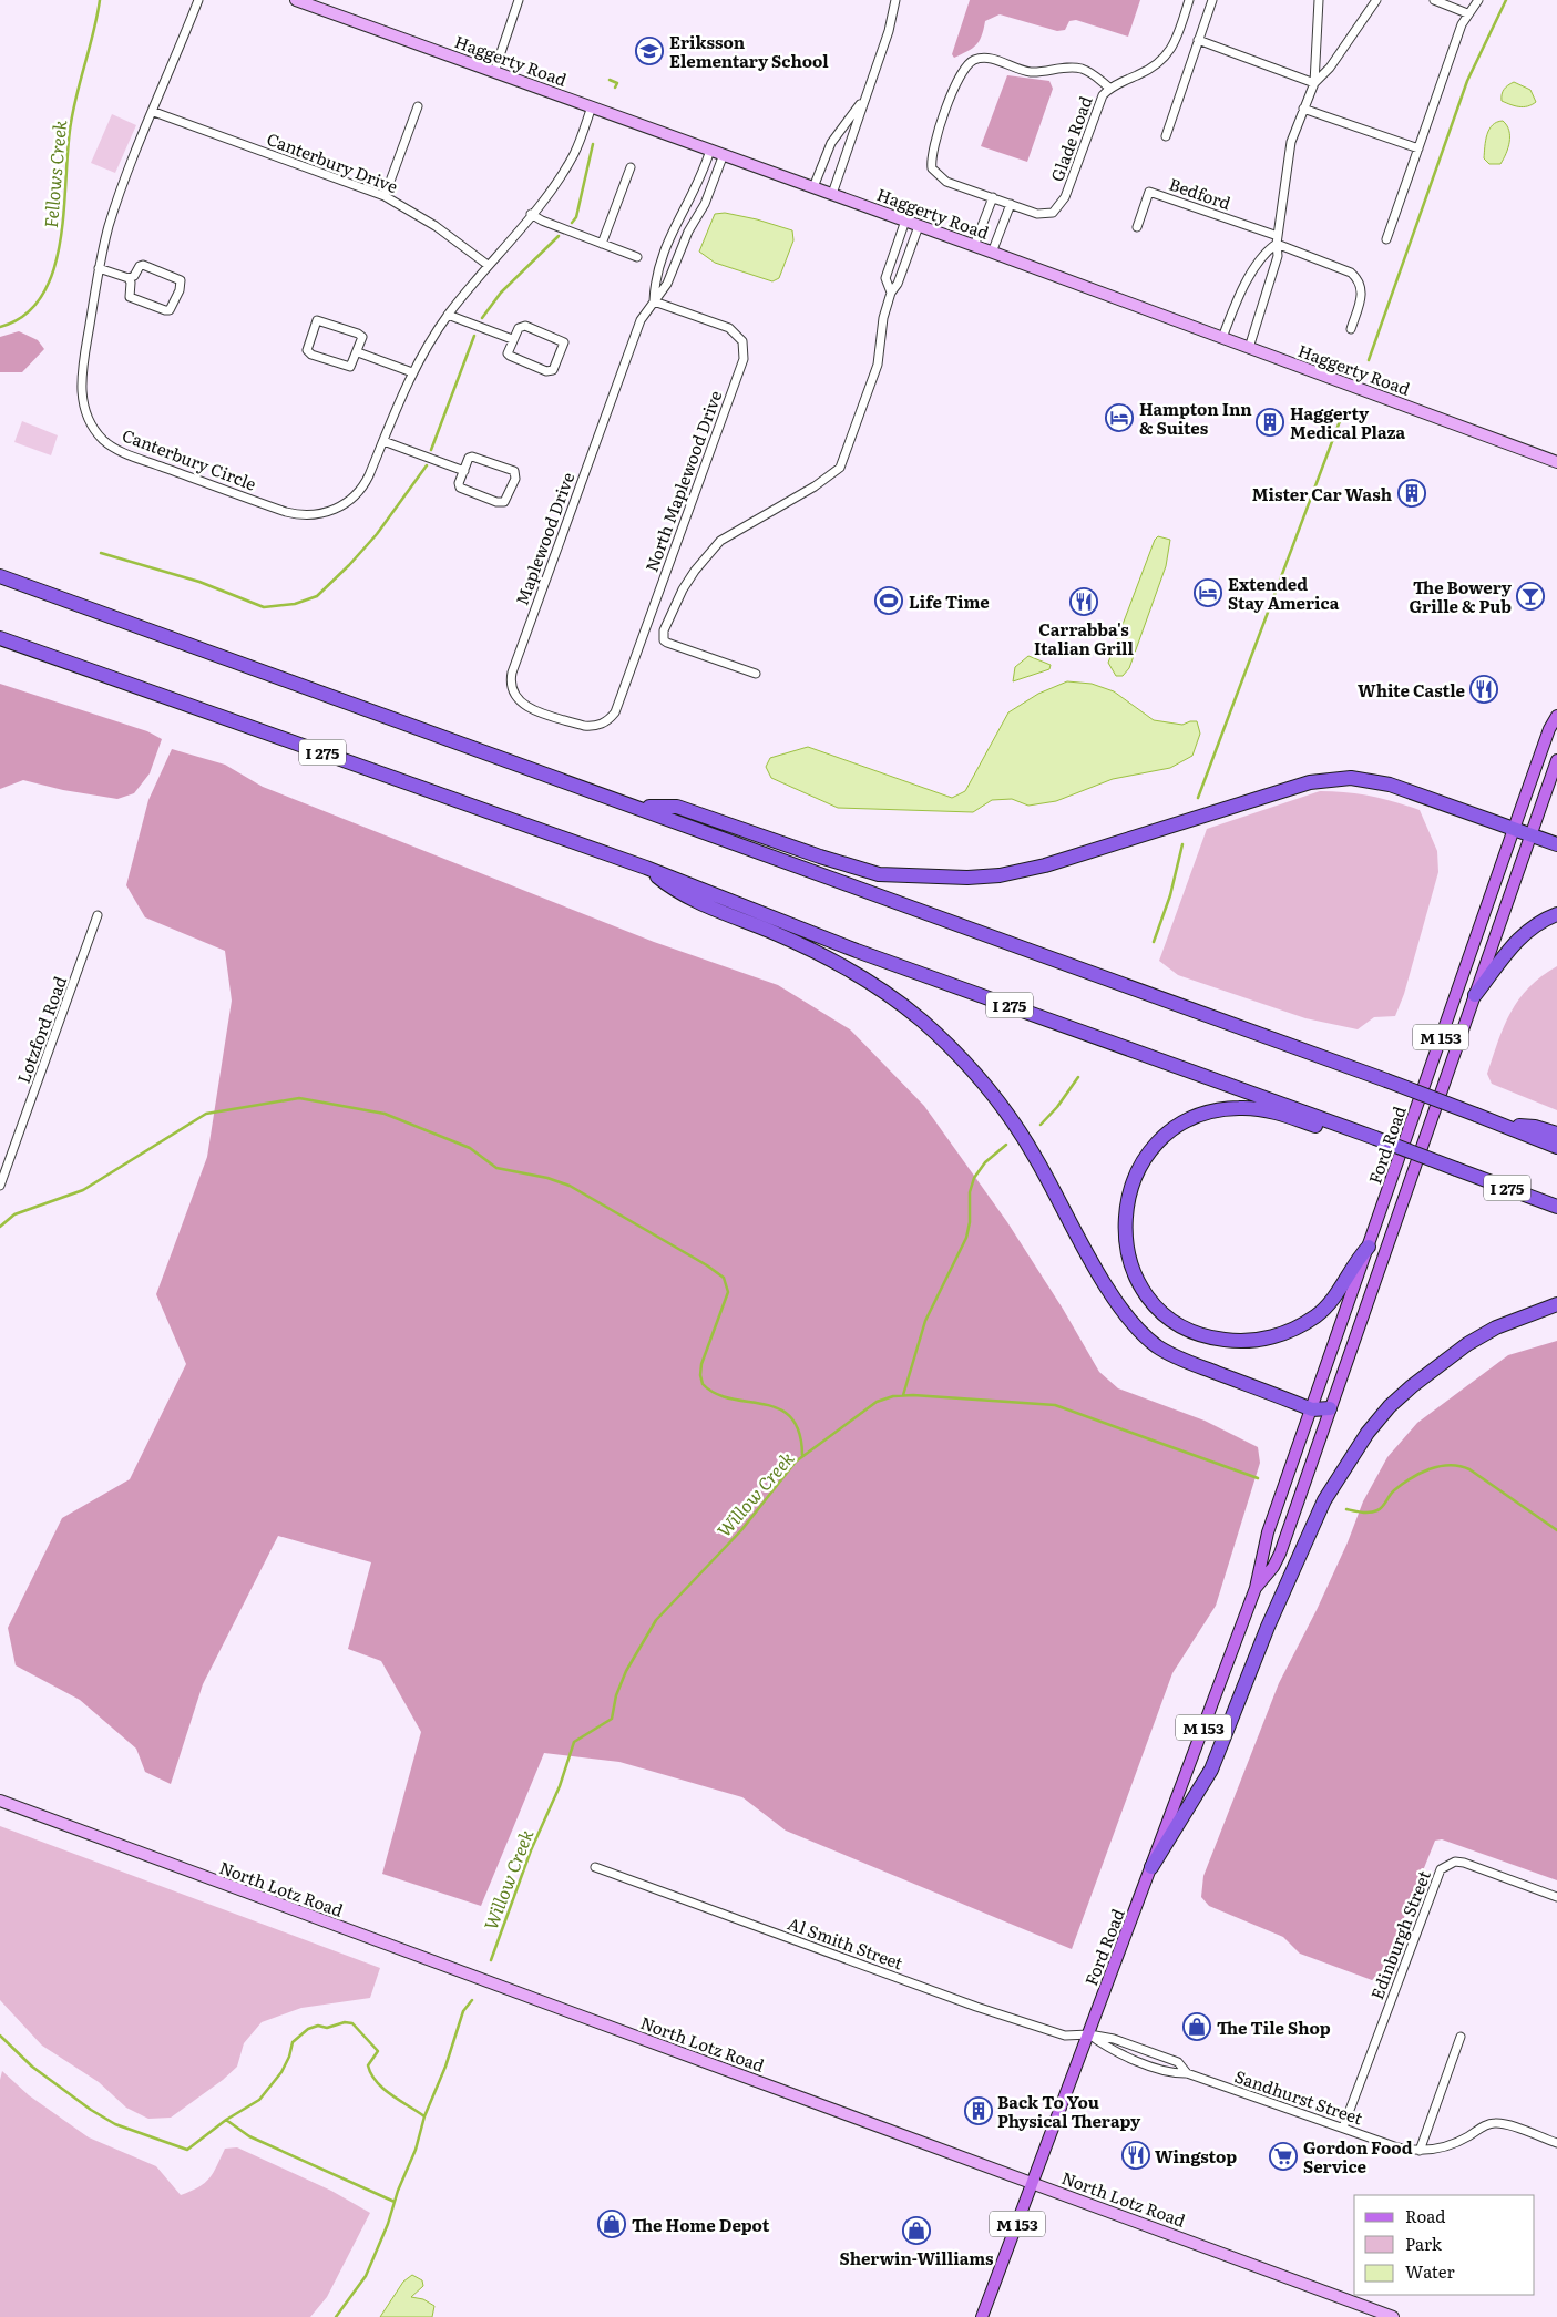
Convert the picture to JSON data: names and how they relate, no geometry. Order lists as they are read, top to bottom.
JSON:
{
  "streets": {
    "highway": ["I 275"],
    "main road": ["M 153", "Ford Road"],
    "street": [
      "Haggerty Road",
      "Glade Road",
      "Canterbury Drive",
      "Bedford",
      "Canterbury Circle",
      "North Maplewood Drive",
      "Maplewood Drive",
      "Lotzford Road",
      "North Lotz Road",
      "Edinburgh Street",
      "Al Smith Street",
      "Sandhurst Street"
    ]
  },
  "crossings": [
    ["Haggerty Road", "Canterbury Circle"],
    ["Haggerty Road", "Maplewood Drive"],
    ["Canterbury Drive", "Canterbury Circle"],
    ["North Maplewood Drive", "Maplewood Drive"],
    ["Ford Road", "North Lotz Road"],
    ["Ford Road", "Al Smith Street"],
    ["Ford Road", "Sandhurst Street"],
    ["Edinburgh Street", "Sandhurst Street"],
    ["Al Smith Street", "Sandhurst Street"]
  ],
  "water": ["Fellows Creek", "Willow Creek"],
  "places": {
    "school or university": ["Eriksson Elementary School"],
    "hotel": ["Hampton Inn & Suites", "Extended Stay America"],
    "building": ["Haggerty Medical Plaza", "Mister Car Wash", "Back To You Physical Therapy"],
    "bar": ["The Bowery Grille & Pub"],
    "sports": ["Life Time"],
    "restaurant": ["Carrabba's Italian Grill", "White Castle", "Wingstop"],
    "shop": ["The Tile Shop", "The Home Depot", "Sherwin-Williams"],
    "supermarket": ["Gordon Food Service"]
  },
  "legend": ["Road", "Park", "Water"]
}
